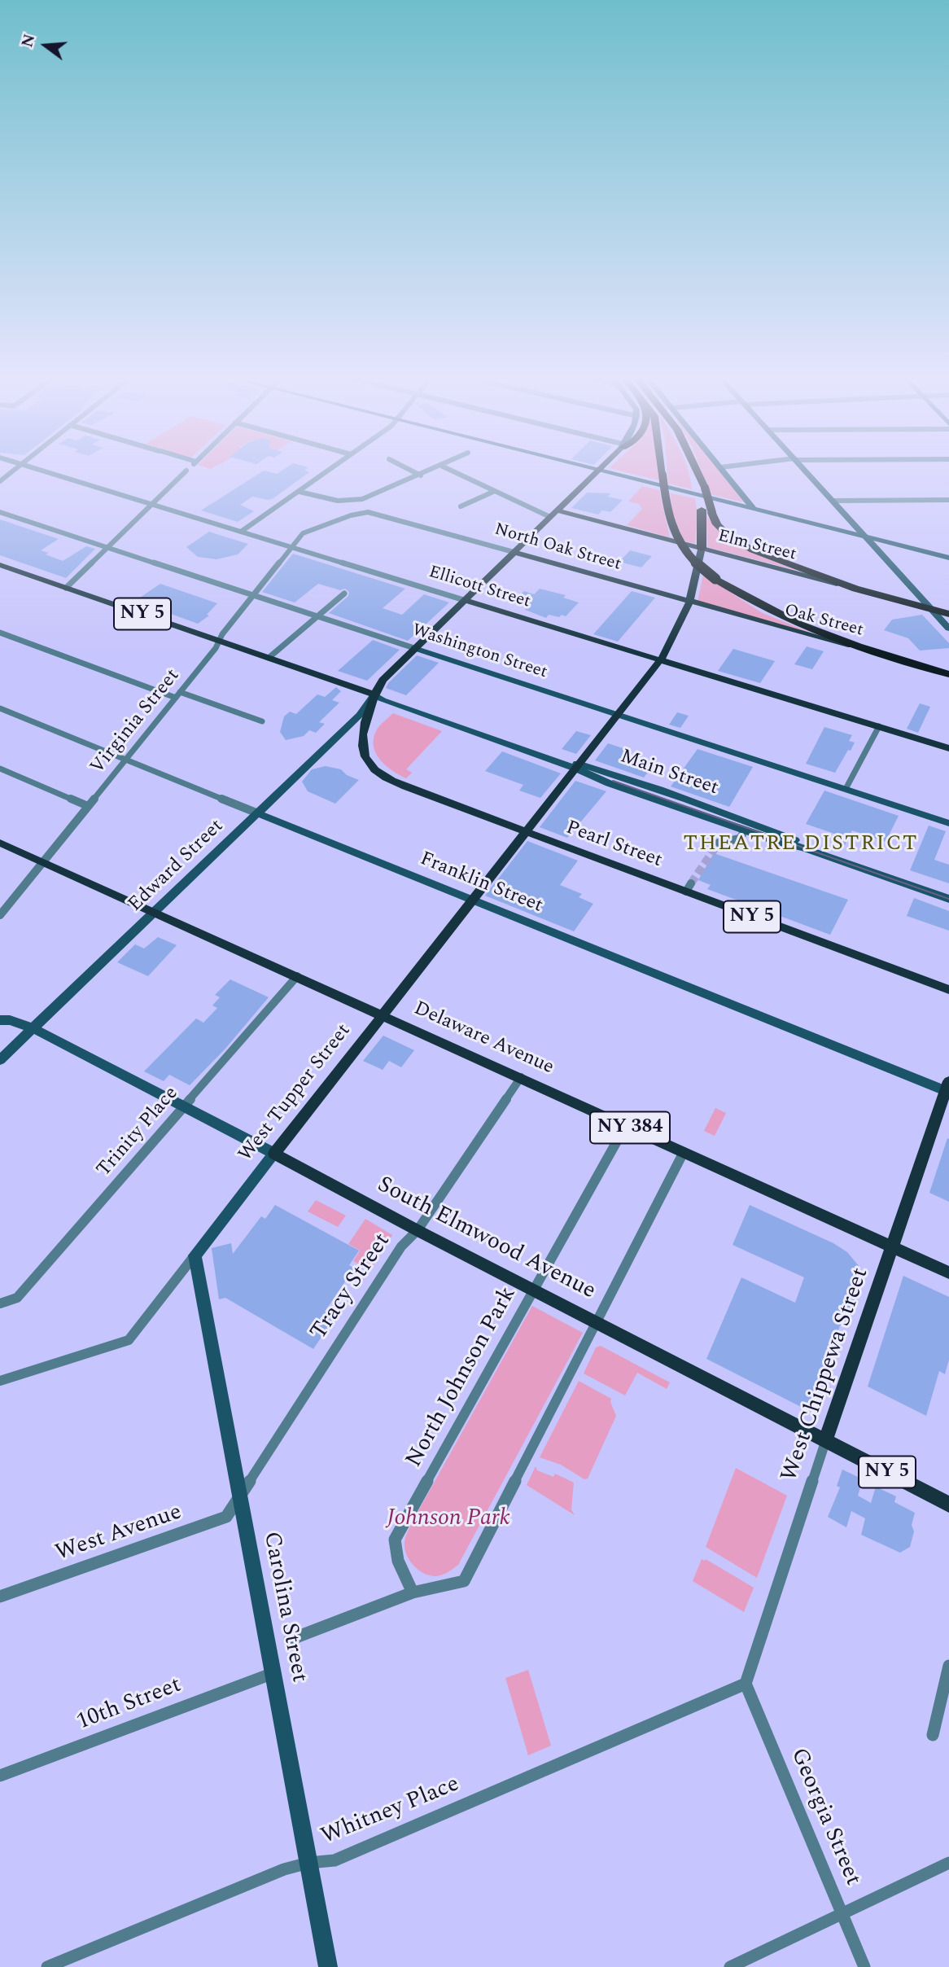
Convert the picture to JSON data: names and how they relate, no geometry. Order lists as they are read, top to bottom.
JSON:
{
  "streets": {
    "highway": ["Elm Street", "Oak Street"],
    "main road": [
      "North Oak Street",
      "Ellicott Street",
      "NY 5",
      "Pearl Street",
      "Delaware Avenue",
      "West Tupper Street",
      "NY 384",
      "South Elmwood Avenue",
      "West Chippewa Street"
    ],
    "street": [
      "Washington Street",
      "Virginia Street",
      "Main Street",
      "Edward Street",
      "Franklin Street",
      "Trinity Place",
      "Tracy Street",
      "North Johnson Park",
      "West Avenue",
      "Carolina Street",
      "10th Street",
      "Whitney Place",
      "Georgia Street"
    ]
  },
  "crossings": [
    ["Elm Street", "West Tupper Street"],
    ["North Oak Street", "Ellicott Street"],
    ["North Oak Street", "Oak Street"],
    ["North Oak Street", "Virginia Street"],
    ["North Oak Street", "West Tupper Street"],
    ["Ellicott Street", "NY 5"],
    ["Ellicott Street", "Virginia Street"],
    ["Ellicott Street", "West Tupper Street"],
    ["NY 5", "Washington Street"],
    ["NY 5", "Virginia Street"],
    ["NY 5", "Pearl Street"],
    ["NY 5", "Edward Street"],
    ["Oak Street", "West Tupper Street"],
    ["Washington Street", "Virginia Street"],
    ["Washington Street", "West Tupper Street"],
    ["Virginia Street", "Franklin Street"],
    ["Virginia Street", "Delaware Avenue"],
    ["Main Street", "West Tupper Street"],
    ["Pearl Street", "Edward Street"],
    ["Pearl Street", "West Tupper Street"],
    ["Edward Street", "Franklin Street"],
    ["Edward Street", "Delaware Avenue"],
    ["Edward Street", "South Elmwood Avenue"],
    ["Franklin Street", "West Tupper Street"],
    ["Franklin Street", "West Chippewa Street"],
    ["Delaware Avenue", "West Tupper Street"],
    ["Delaware Avenue", "Trinity Place"],
    ["Delaware Avenue", "Tracy Street"],
    ["Delaware Avenue", "West Chippewa Street"],
    ["Delaware Avenue", "North Johnson Park"],
    ["West Tupper Street", "South Elmwood Avenue"],
    ["West Tupper Street", "Carolina Street"],
    ["Trinity Place", "South Elmwood Avenue"],
    ["South Elmwood Avenue", "Tracy Street"],
    ["South Elmwood Avenue", "West Chippewa Street"],
    ["South Elmwood Avenue", "North Johnson Park"],
    ["Tracy Street", "West Avenue"],
    ["Tracy Street", "Carolina Street"],
    ["West Chippewa Street", "Whitney Place"],
    ["West Chippewa Street", "Georgia Street"],
    ["West Avenue", "Carolina Street"],
    ["Carolina Street", "10th Street"],
    ["Carolina Street", "Whitney Place"],
    ["Whitney Place", "Georgia Street"]
  ],
  "districts": ["THEATRE DISTRICT"],
  "parks": ["Johnson Park"],
  "north": "left"
}
